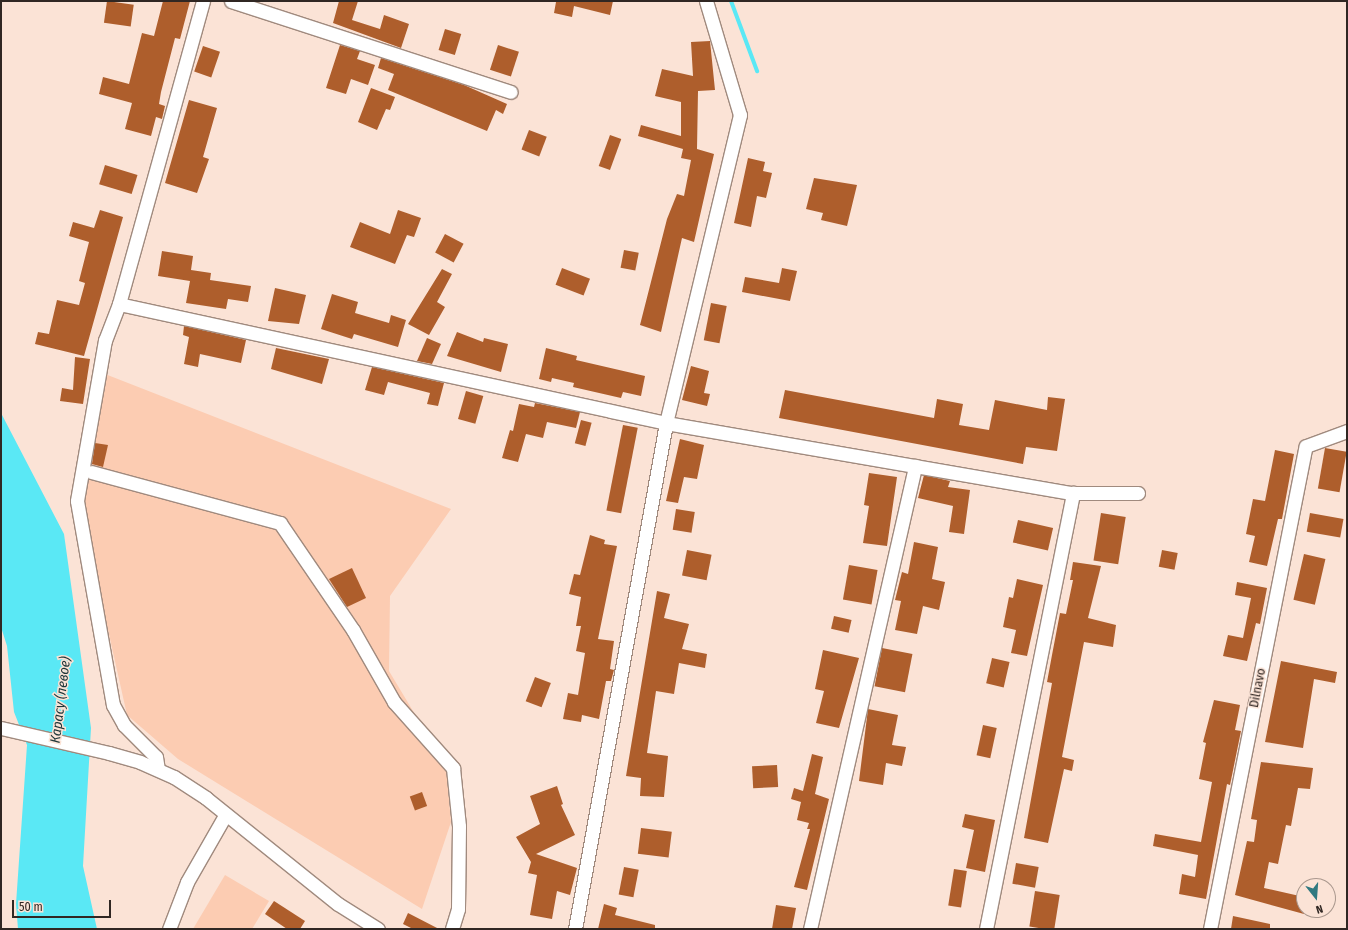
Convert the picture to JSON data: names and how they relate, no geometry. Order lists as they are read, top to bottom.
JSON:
{
  "streets": {
    "street": ["Dilnavo"]
  },
  "water": ["Карасу (левое)"],
  "scale_bar": "50 m",
  "north": "bottom"
}
